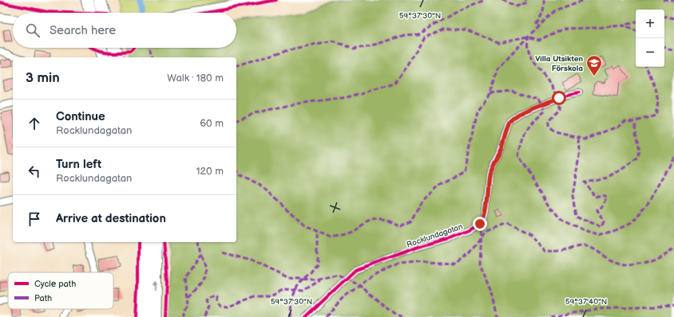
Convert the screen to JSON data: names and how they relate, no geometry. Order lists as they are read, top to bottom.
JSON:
{
  "streets": {
    "street": ["Rocklundagatan"]
  },
  "places": {
    "school or university": ["Villa Utsikten Förskola"]
  },
  "legend": ["Cycle path", "Path"],
  "page": {
    "map_buttons": ["+", "−"],
    "search": "Search here",
    "heading": ["3 min", "Walk · 180 m"],
    "list": [
      ["Continue", "Rocklundagatan", "60 m"],
      ["Turn left", "Rocklundagatan", "120 m"],
      "Arrive at destination"
    ]
  },
  "coordinates": ["59°37'30\"N", "59°37'40\"N"]
}
